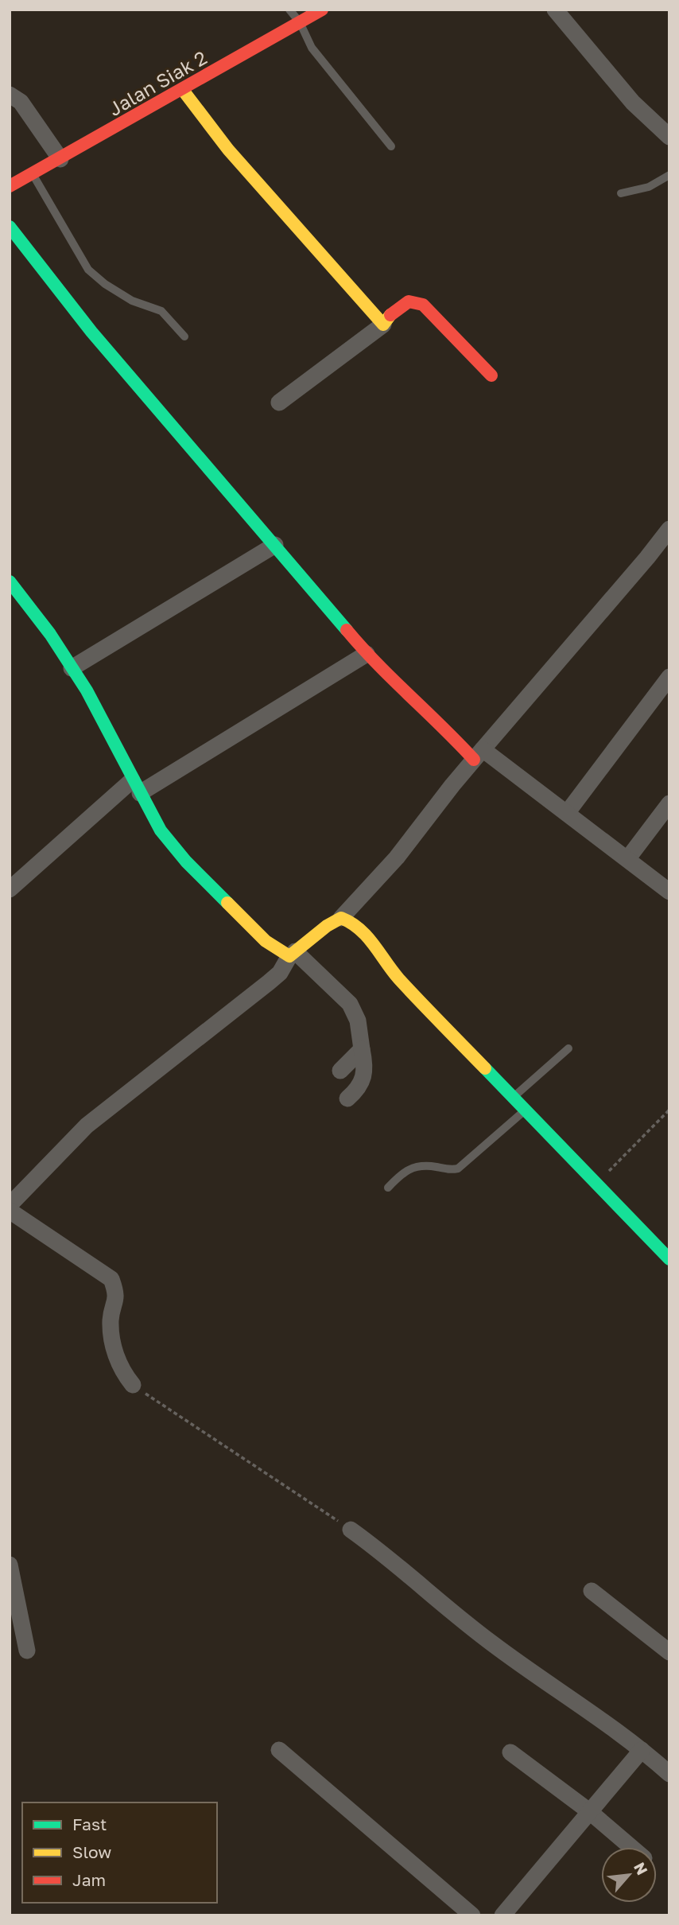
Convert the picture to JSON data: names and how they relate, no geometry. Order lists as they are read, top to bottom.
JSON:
{
  "streets": {
    "main road": ["Jalan Siak 2"]
  },
  "legend": ["Fast", "Slow", "Jam"],
  "north": "top right"
}
